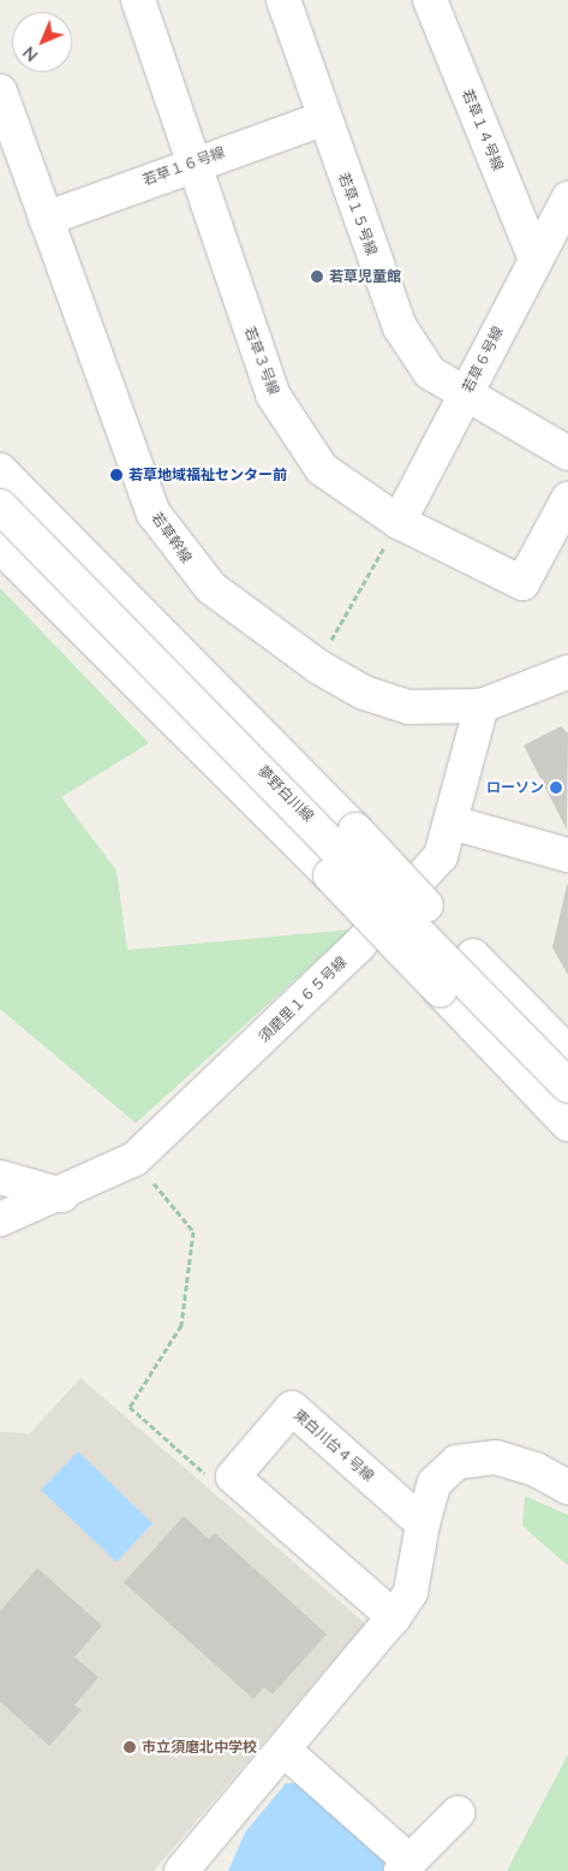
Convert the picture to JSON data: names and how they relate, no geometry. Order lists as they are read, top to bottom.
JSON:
{
  "streets": {
    "street": [
      "若草１４号線",
      "若草１６号線",
      "若草１５号線",
      "若草６号線",
      "若草３号線",
      "若草幹線",
      "夢野白川線",
      "須磨里１６５号線",
      "東白川台４号線"
    ]
  },
  "crossings": [
    ["若草１４号線", "若草６号線"],
    ["若草１６号線", "若草１５号線"],
    ["若草１６号線", "若草３号線"],
    ["若草１６号線", "若草幹線"],
    ["若草１５号線", "若草６号線"],
    ["若草６号線", "若草３号線"],
    ["若草幹線", "須磨里１６５号線"]
  ],
  "places": [
    "若草児童館",
    "若草地域福祉センター前",
    "ローソン",
    "市立須磨北中学校"
  ],
  "north": "bottom left"
}
